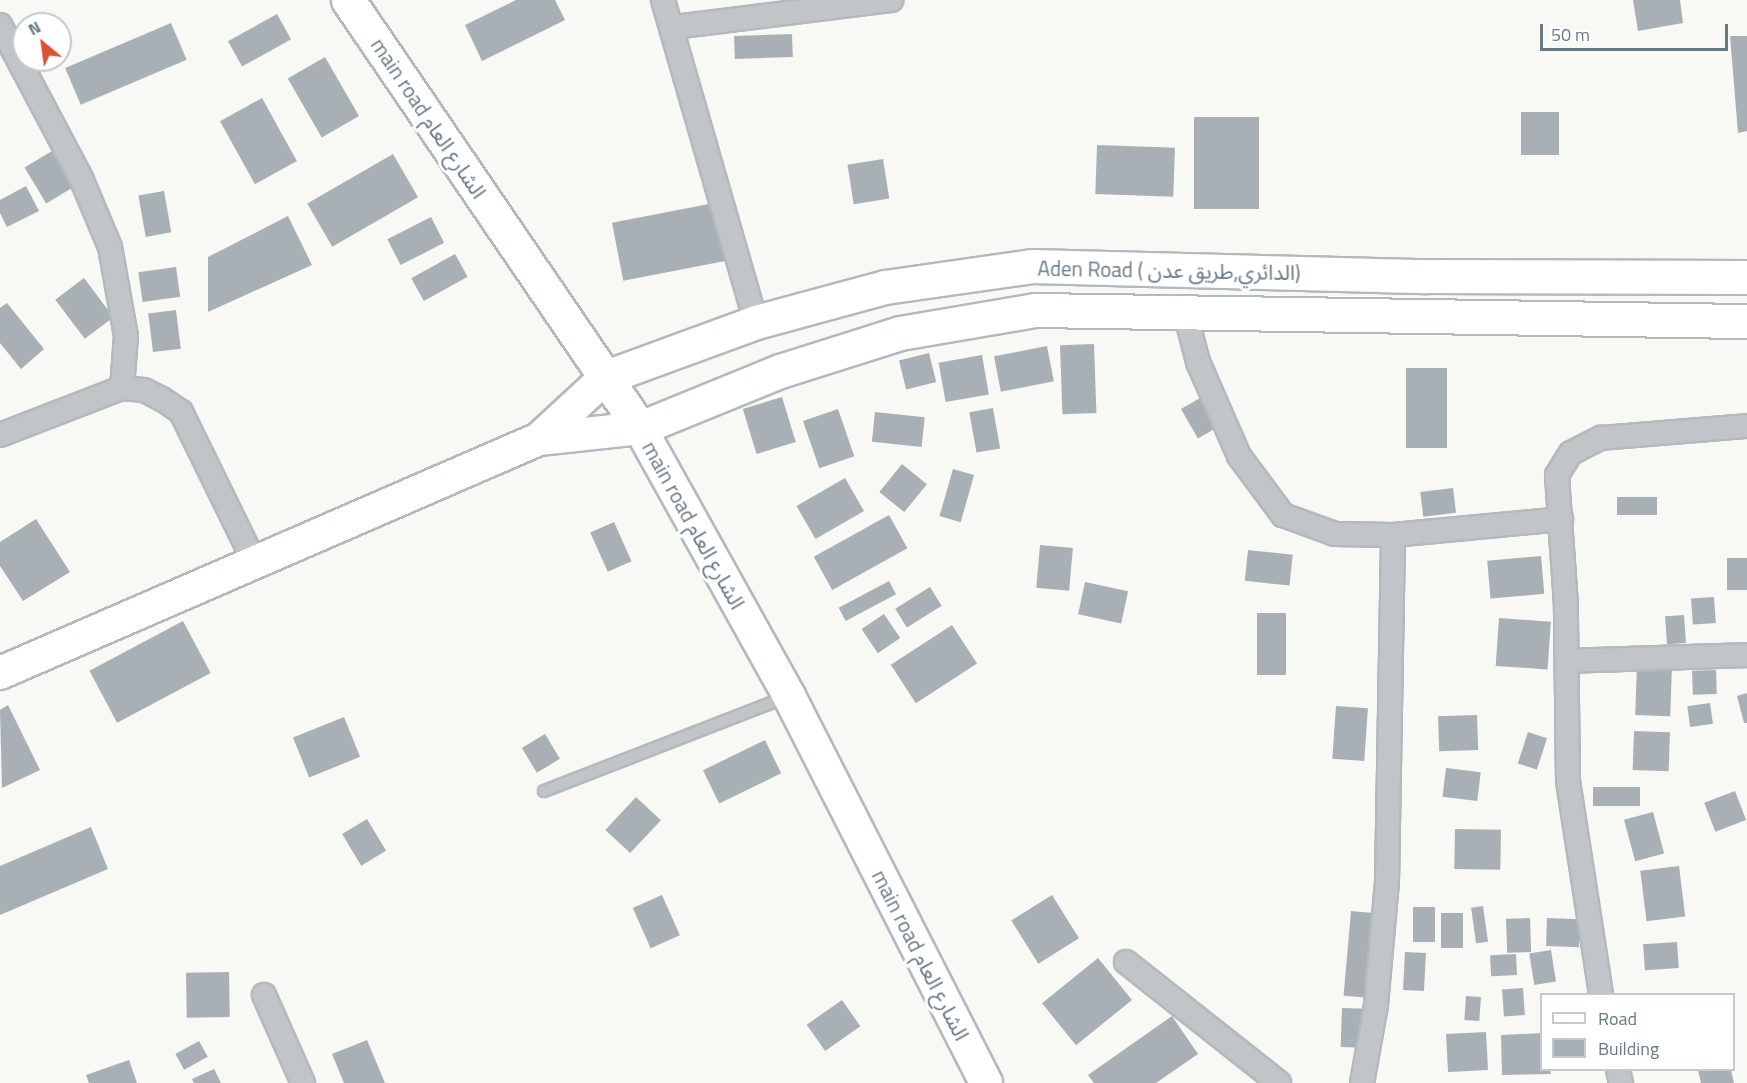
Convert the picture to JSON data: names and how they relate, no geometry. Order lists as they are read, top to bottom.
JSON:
{
  "streets": {
    "highway": ["main road الشارع العام", "Aden Road ( الدائري,طريق عدن)"]
  },
  "crossings": [
    ["main road الشارع العام", "Aden Road ( الدائري,طريق عدن)"]
  ],
  "legend": ["Road", "Building"],
  "scale_bar": "50 m",
  "north": "top left"
}
